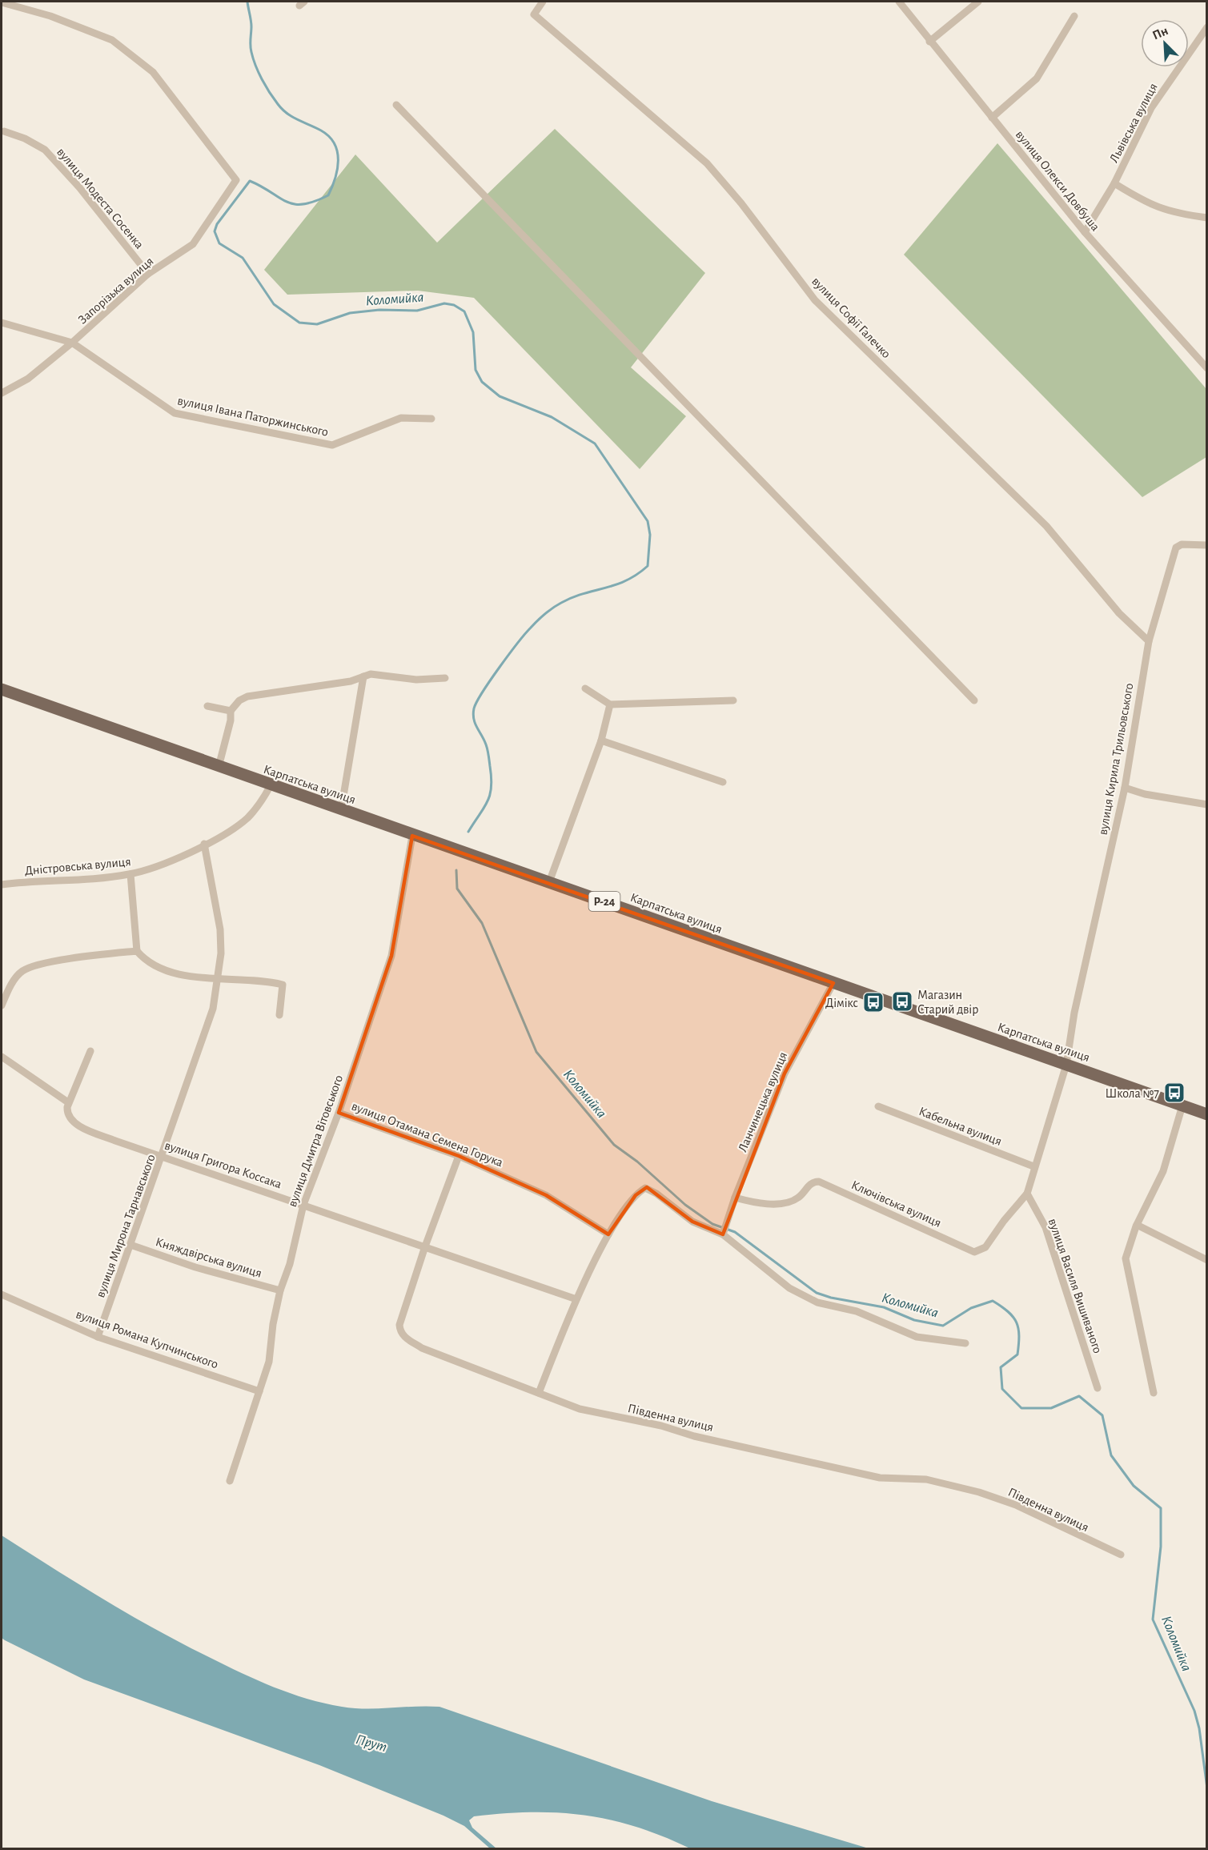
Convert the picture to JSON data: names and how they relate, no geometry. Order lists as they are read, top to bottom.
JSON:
{
  "streets": {
    "main road": ["Карпатська вулиця", "Р-24"],
    "street": [
      "Львівська вулиця",
      "вулиця Олекси Довбуша",
      "вулиця Модеста Сосенка",
      "Запорізька вулиця",
      "вулиця Софії Галечко",
      "вулиця Івана Паторжинського",
      "вулиця Кирила Трильовського",
      "Дністровська вулиця",
      "Ланчинецька вулиця",
      "Кабельна вулиця",
      "вулиця Отамана Семена Горука",
      "вулиця Дмитра Вітовського",
      "вулиця Григора Коссака",
      "Ключівська вулиця",
      "вулиця Мирона Тарнавського",
      "Княждвірська вулиця",
      "вулиця Василя Вишиваного",
      "вулиця Романа Купчинського",
      "Південна вулиця"
    ]
  },
  "crossings": [
    ["Львівська вулиця", "вулиця Олекси Довбуша"],
    ["вулиця Модеста Сосенка", "Запорізька вулиця"],
    ["Запорізька вулиця", "вулиця Івана Паторжинського"],
    ["вулиця Софії Галечко", "вулиця Кирила Трильовського"],
    ["вулиця Кирила Трильовського", "Карпатська вулиця"],
    ["вулиця Кирила Трильовського", "Кабельна вулиця"],
    ["вулиця Кирила Трильовського", "Ключівська вулиця"],
    ["вулиця Кирила Трильовського", "вулиця Василя Вишиваного"],
    ["Карпатська вулиця", "Дністровська вулиця"],
    ["Карпатська вулиця", "Ланчинецька вулиця"],
    ["Карпатська вулиця", "вулиця Дмитра Вітовського"],
    ["Дністровська вулиця", "вулиця Мирона Тарнавського"],
    ["Ланчинецька вулиця", "Ключівська вулиця"],
    ["вулиця Отамана Семена Горука", "вулиця Дмитра Вітовського"],
    ["вулиця Отамана Семена Горука", "Південна вулиця"],
    ["вулиця Дмитра Вітовського", "вулиця Григора Коссака"],
    ["вулиця Дмитра Вітовського", "Княждвірська вулиця"],
    ["вулиця Дмитра Вітовського", "вулиця Романа Купчинського"],
    ["вулиця Григора Коссака", "вулиця Мирона Тарнавського"],
    ["вулиця Григора Коссака", "Південна вулиця"],
    ["Ключівська вулиця", "вулиця Василя Вишиваного"],
    ["вулиця Мирона Тарнавського", "Княждвірська вулиця"],
    ["вулиця Мирона Тарнавського", "вулиця Романа Купчинського"]
  ],
  "water": ["Коломийка", "Прут"],
  "places": {
    "bus stop": ["Магазин Старий двір", "Дімікс", "Школа №7"]
  },
  "north": "top left"
}
